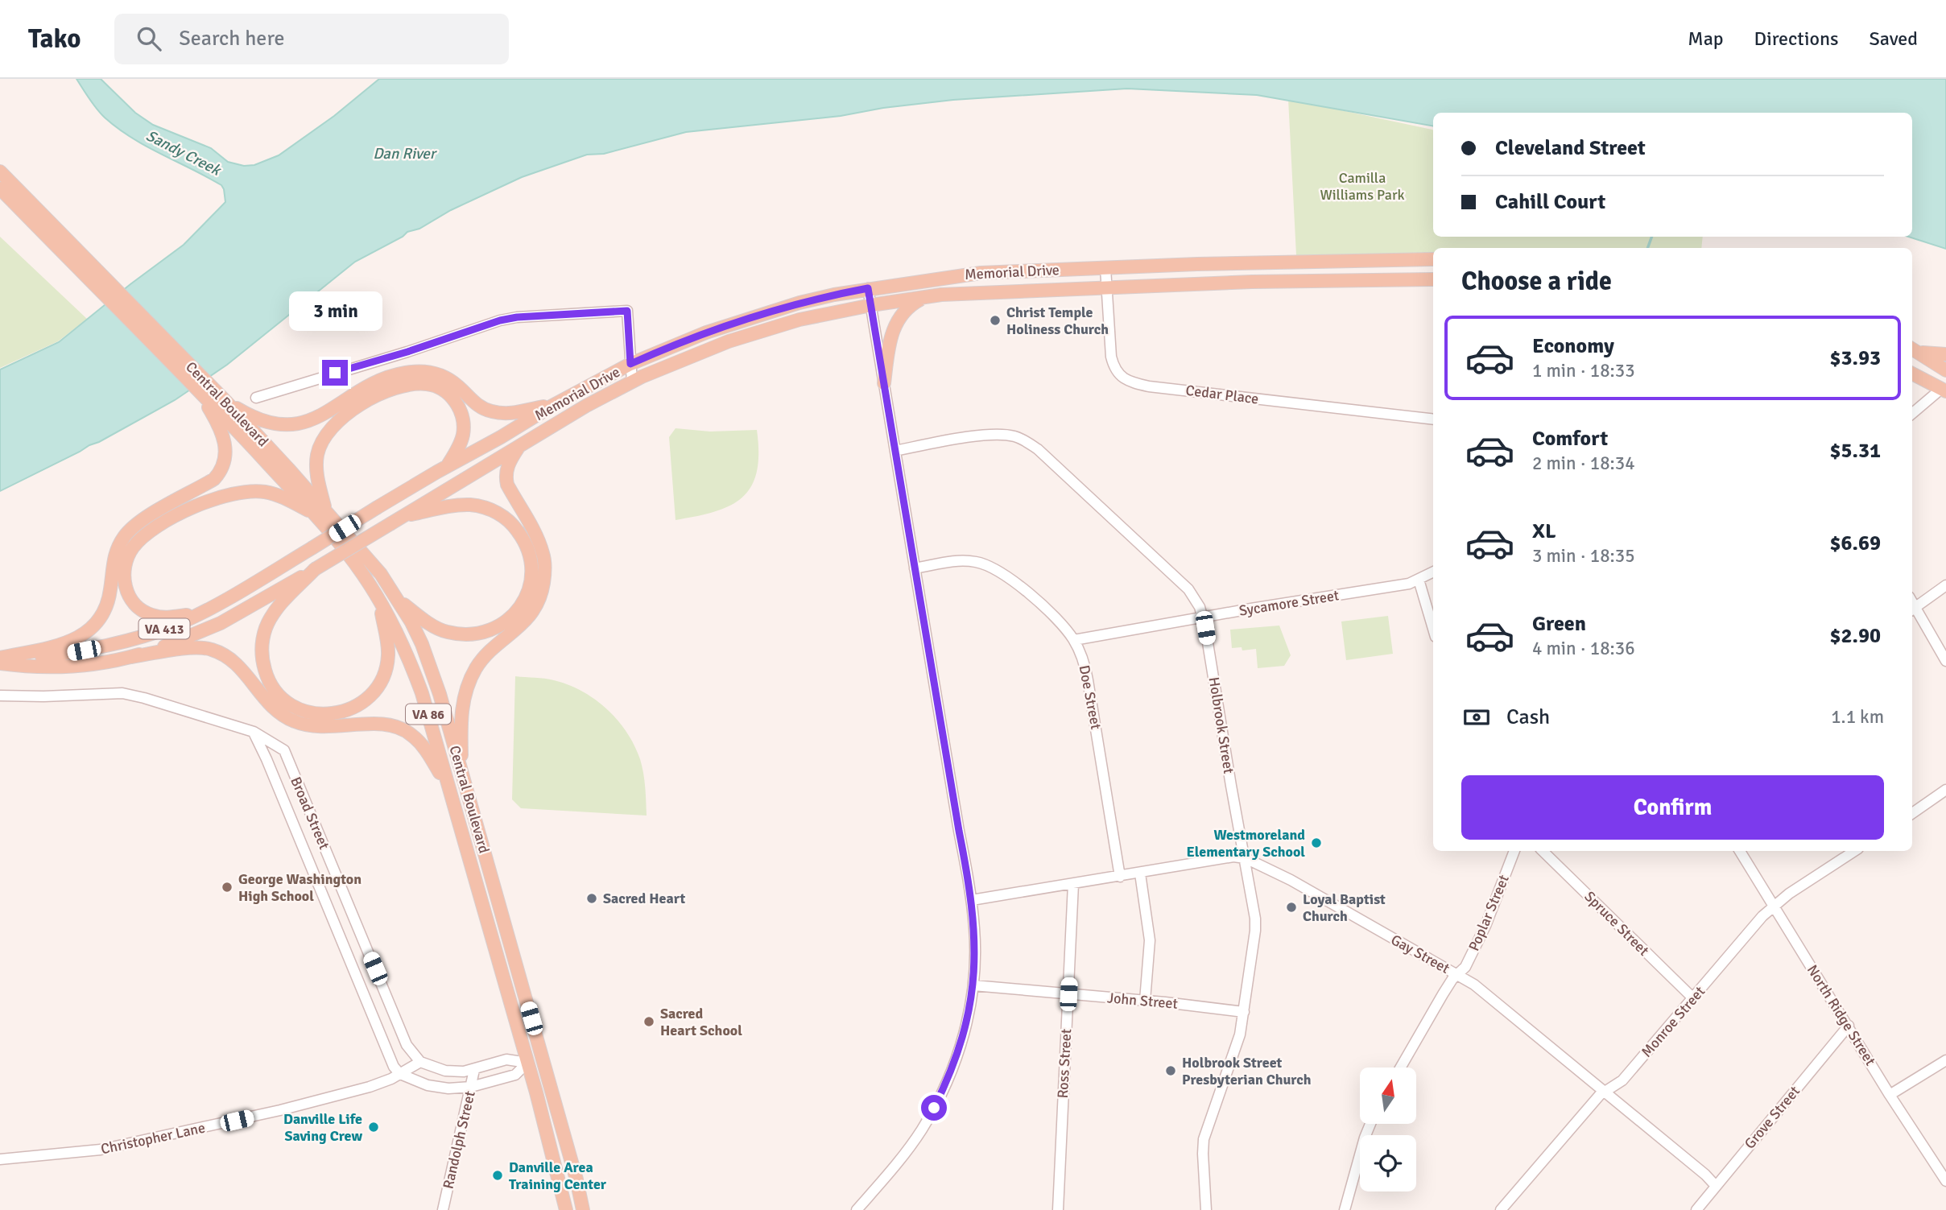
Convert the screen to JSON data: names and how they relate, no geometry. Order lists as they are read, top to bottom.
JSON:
{
  "streets": {
    "main road": [
      "Memorial Drive",
      "Central Boulevard",
      "VA 413",
      "VA 86"
    ],
    "street": [
      "Cedar Place",
      "Sycamore Street",
      "Doe Street",
      "Holbrook Street",
      "Broad Street",
      "Poplar Street",
      "Spruce Street",
      "Gay Street",
      "John Street",
      "North Ridge Street",
      "Monroe Street",
      "Ross Street",
      "Grove Street",
      "Christopher Lane",
      "Randolph Street"
    ]
  },
  "crossings": [
    ["Memorial Drive", "Cedar Place"],
    ["Sycamore Street", "Doe Street"],
    ["Sycamore Street", "Holbrook Street"],
    ["Doe Street", "Gay Street"],
    ["Holbrook Street", "Gay Street"],
    ["Holbrook Street", "John Street"],
    ["Broad Street", "Christopher Lane"],
    ["Poplar Street", "Gay Street"],
    ["Spruce Street", "Monroe Street"],
    ["Gay Street", "Monroe Street"],
    ["Gay Street", "Ross Street"],
    ["Gay Street", "Grove Street"],
    ["John Street", "Ross Street"],
    ["North Ridge Street", "Monroe Street"],
    ["North Ridge Street", "Grove Street"]
  ],
  "water": ["Sandy Creek", "Dan River"],
  "parks": ["Camilla Williams Park"],
  "places": [
    "Christ Temple Holiness Church",
    "Westmoreland Elementary School",
    "George Washington High School",
    "Sacred Heart",
    "Loyal Baptist Church",
    "Sacred Heart School",
    "Holbrook Street Presbyterian Church",
    "Danville Life Saving Crew",
    "Danville Area Training Center"
  ],
  "north": "top",
  "page": {
    "header": "Tako",
    "search": "Search here",
    "nav": ["Map", "Directions", "Saved"],
    "banner": ["Cleveland Street", "Cahill Court"],
    "heading": "Choose a ride",
    "bubble": "3 min",
    "list": [
      {
        "name": "Economy",
        "note": "1 min · 18:33",
        "value": "$3.93"
      },
      {
        "name": "Comfort",
        "note": "2 min · 18:34",
        "value": "$5.31"
      },
      {
        "name": "XL",
        "note": "3 min · 18:35",
        "value": "$6.69"
      },
      {
        "name": "Green",
        "note": "4 min · 18:36",
        "value": "$2.90"
      }
    ],
    "pay": ["Cash", "1.1 km"],
    "buttons": "Confirm"
  }
}
